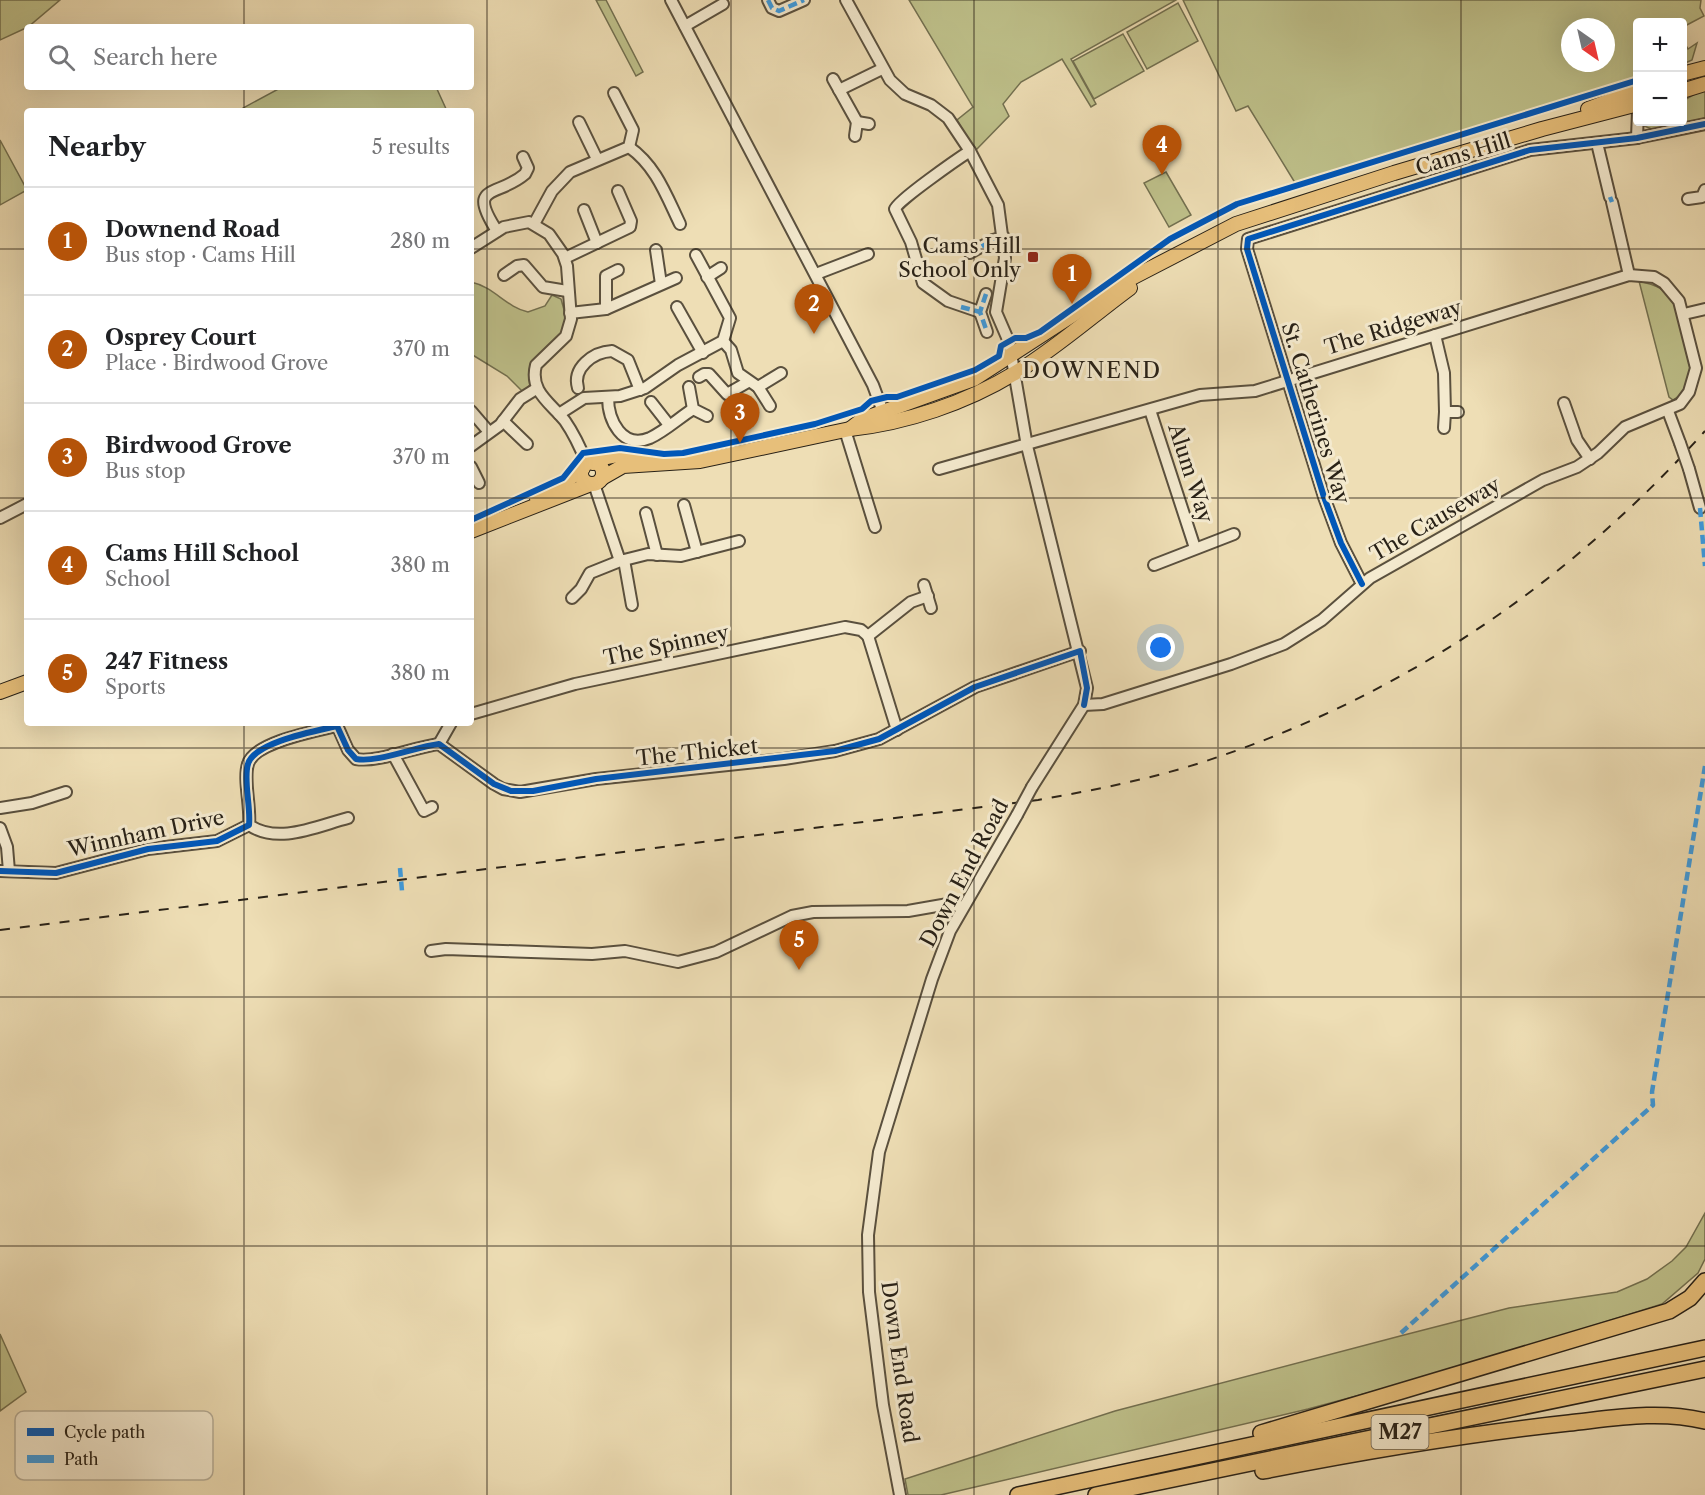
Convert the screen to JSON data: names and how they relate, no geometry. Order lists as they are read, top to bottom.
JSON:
{
  "streets": {
    "highway": ["M27"],
    "main road": ["Cams Hill"],
    "street": [
      "The Ridgeway",
      "St. Catherines Way",
      "Alum Way",
      "The Causeway",
      "The Spinney",
      "The Thicket",
      "Winnham Drive",
      "Down End Road"
    ]
  },
  "crossings": [
    ["Cams Hill", "St. Catherines Way"],
    ["The Ridgeway", "St. Catherines Way"],
    ["The Ridgeway", "Alum Way"],
    ["The Ridgeway", "The Causeway"],
    ["St. Catherines Way", "The Causeway"],
    ["The Causeway", "Down End Road"]
  ],
  "districts": ["DOWNEND"],
  "places": {
    "transit": ["Cams Hill School Only"]
  },
  "legend": ["Cycle path", "Path"],
  "north": "bottom right",
  "page": {
    "map_buttons": ["+", "−"],
    "search": "Search here",
    "heading": ["Nearby", "5 results"],
    "pins": [
      "4",
      "1",
      "2",
      "3",
      "5"
    ],
    "list": [
      {
        "mark": "1",
        "name": "Downend Road",
        "note": "Bus stop · Cams Hill",
        "value": "280 m"
      },
      {
        "mark": "2",
        "name": "Osprey Court",
        "note": "Place · Birdwood Grove",
        "value": "370 m"
      },
      {
        "mark": "3",
        "name": "Birdwood Grove",
        "note": "Bus stop",
        "value": "370 m"
      },
      {
        "mark": "4",
        "name": "Cams Hill School",
        "note": "School",
        "value": "380 m"
      },
      {
        "mark": "5",
        "name": "247 Fitness",
        "note": "Sports",
        "value": "380 m"
      }
    ]
  }
}
